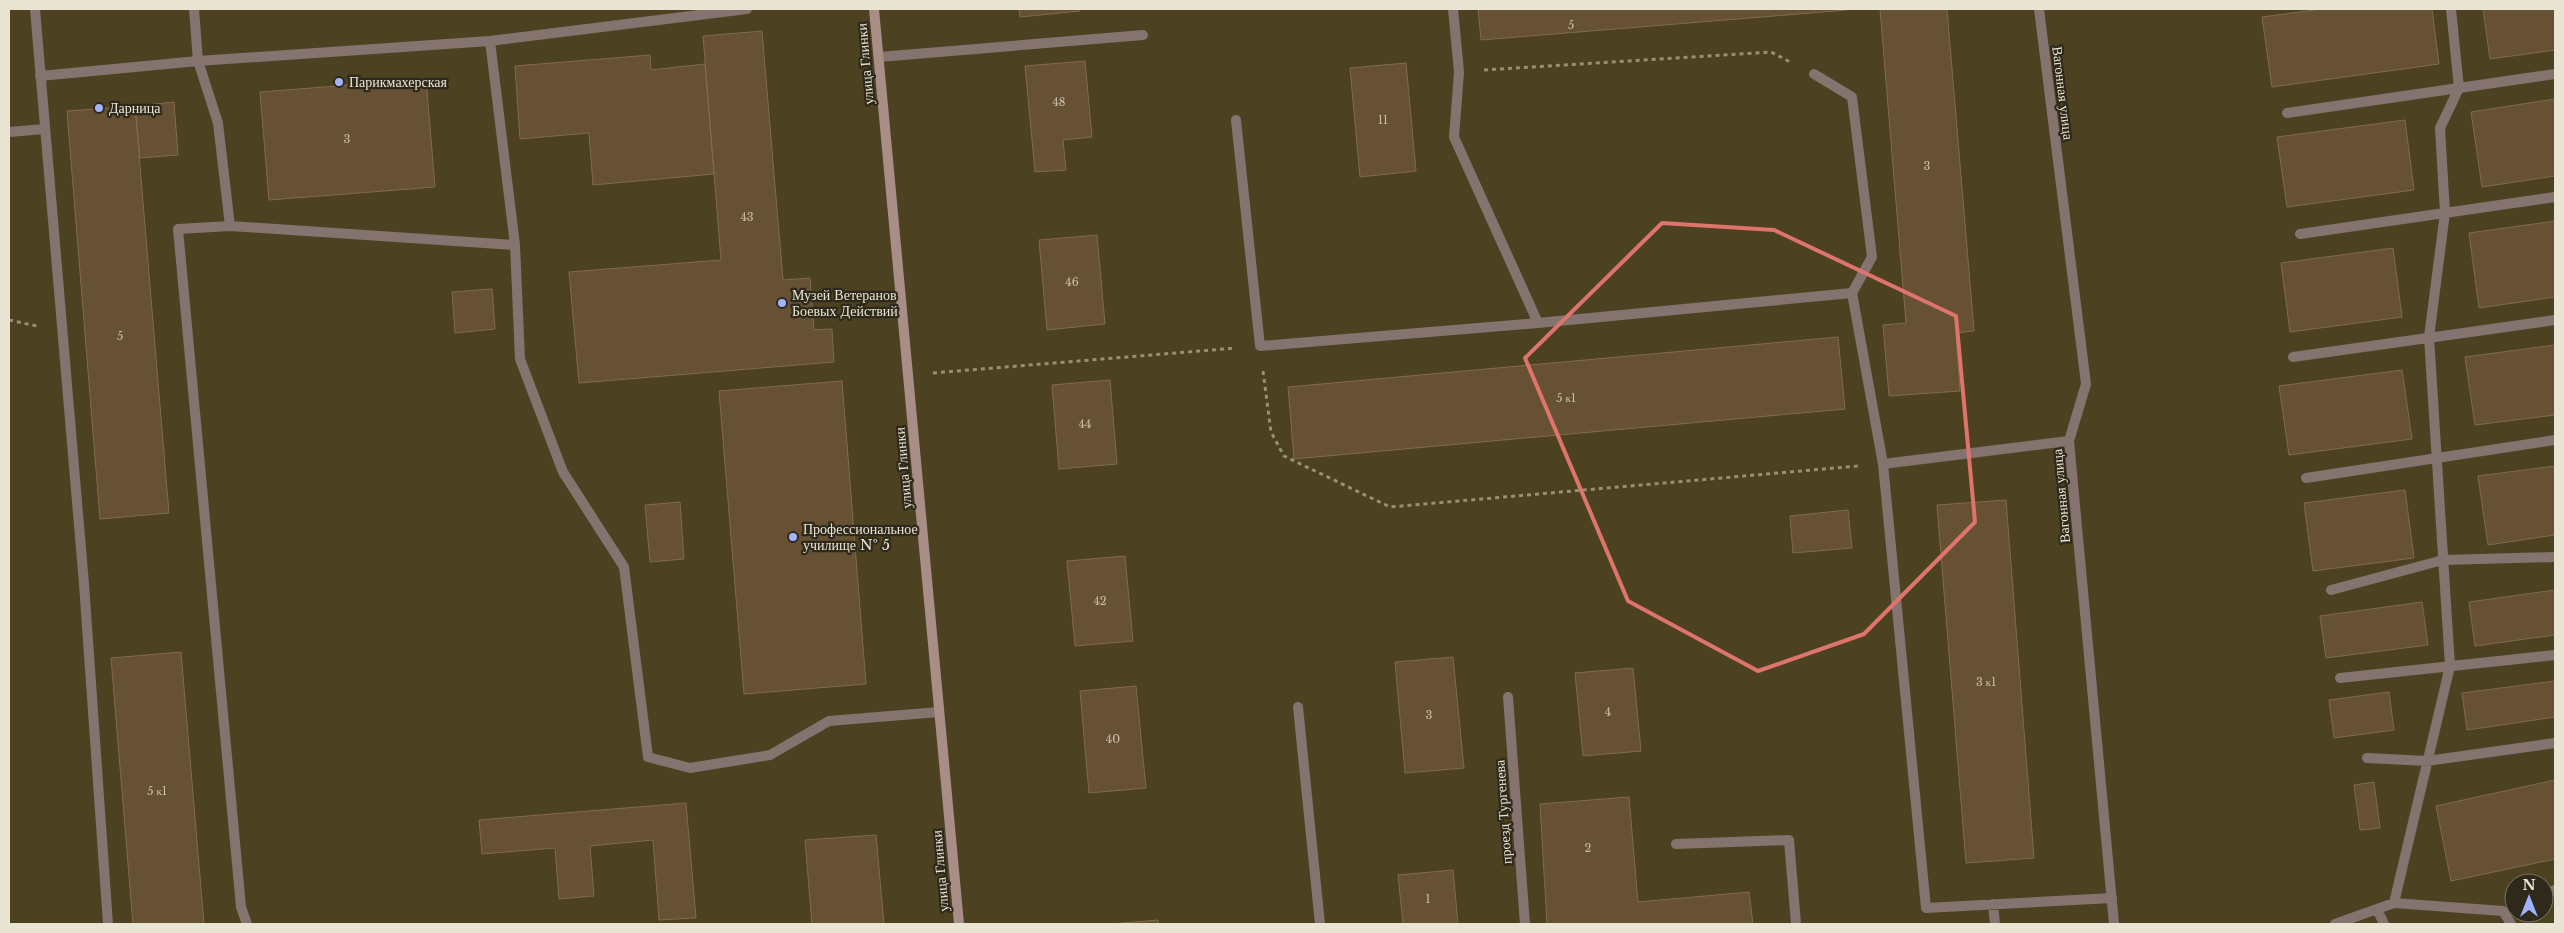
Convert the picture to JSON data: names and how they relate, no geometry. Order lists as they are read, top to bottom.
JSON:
{
  "streets": {
    "street": ["улица Глинки", "Вагонная улица", "проезд Тургенева"]
  },
  "places": [
    "Парикмахерская",
    "Дарница",
    "Музей Ветеранов Боевых Действий",
    "Профессиональное училище № 5"
  ],
  "house_numbers": [
    "5",
    "48",
    "11",
    "3",
    "3",
    "43",
    "46",
    "5",
    "5 к1",
    "44",
    "42",
    "3 к1",
    "4",
    "3",
    "40",
    "5 к1",
    "2",
    "1"
  ],
  "north": "top"
}
